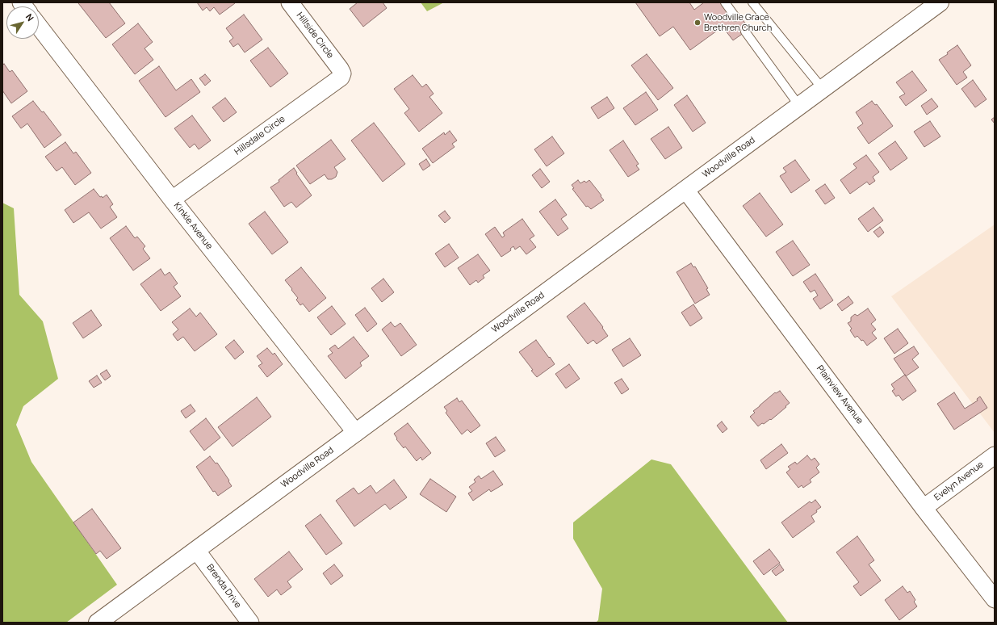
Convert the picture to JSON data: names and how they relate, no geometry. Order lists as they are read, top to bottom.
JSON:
{
  "streets": {
    "street": [
      "Hillside Circle",
      "Hillsdale Circle",
      "Woodville Road",
      "Kinkle Avenue",
      "Plainview Avenue",
      "Evelyn Avenue",
      "Brenda Drive"
    ]
  },
  "crossings": [
    ["Hillside Circle", "Hillsdale Circle"],
    ["Hillsdale Circle", "Kinkle Avenue"],
    ["Woodville Road", "Kinkle Avenue"],
    ["Woodville Road", "Plainview Avenue"],
    ["Woodville Road", "Brenda Drive"],
    ["Plainview Avenue", "Evelyn Avenue"]
  ],
  "places": ["Woodville Grace Brethren Church"],
  "north": "top right"
}
